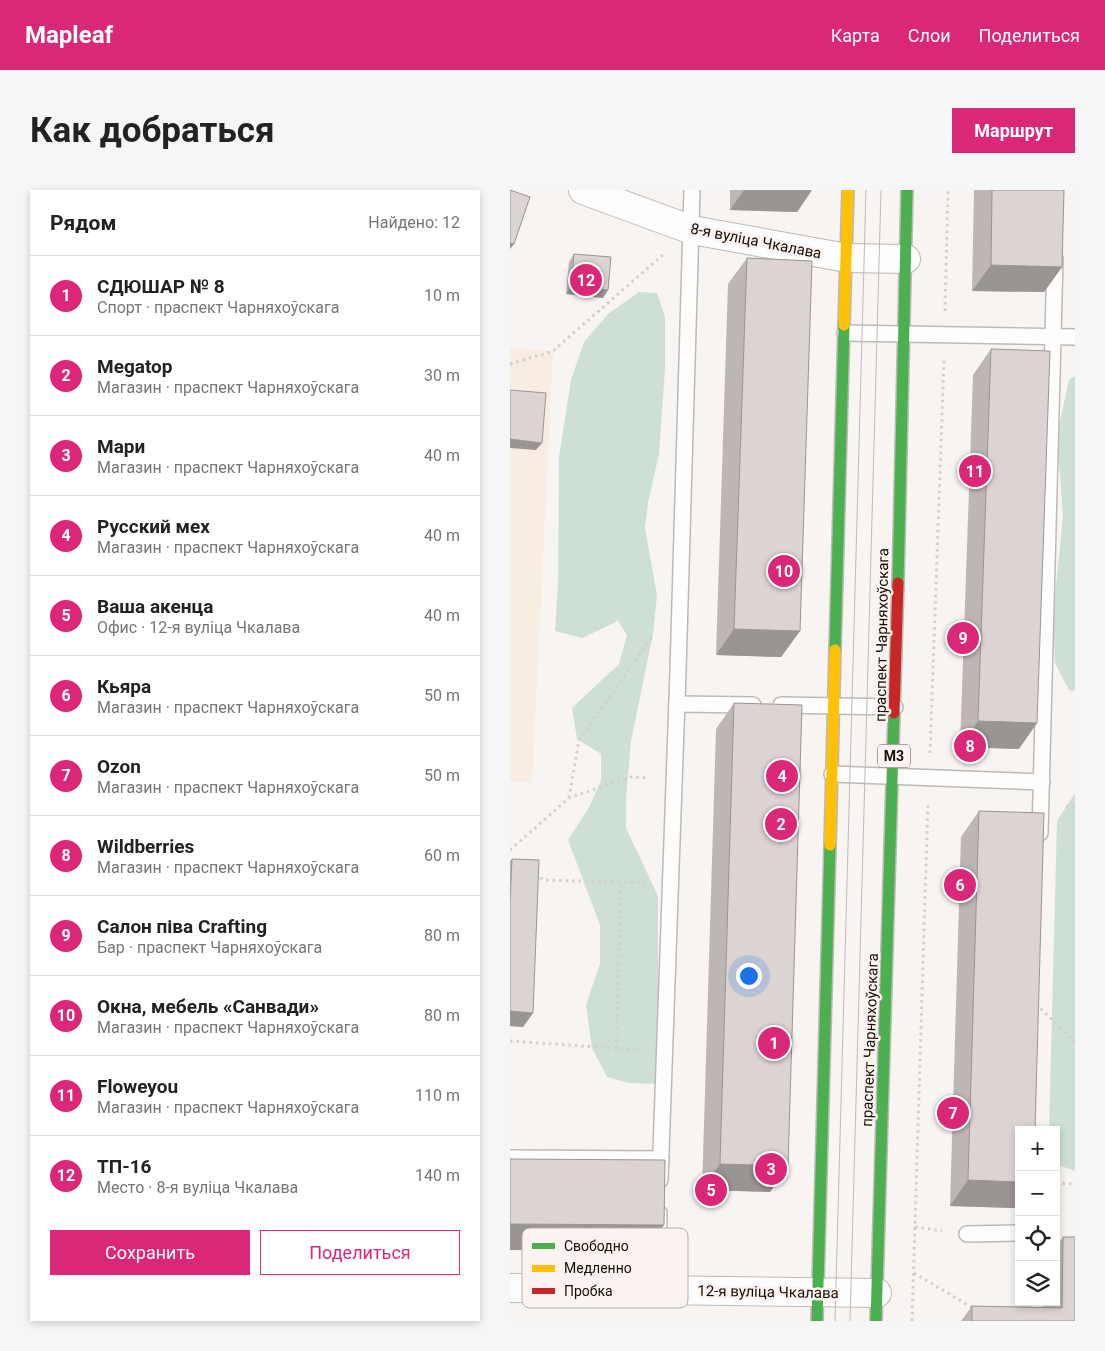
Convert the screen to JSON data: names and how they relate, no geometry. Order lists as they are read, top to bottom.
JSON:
{
  "streets": {
    "main road": ["праспект Чарняхоўскага", "М3"],
    "street": ["8-я вуліца Чкалава", "12-я вуліца Чкалава"]
  },
  "crossings": [
    ["8-я вуліца Чкалава", "праспект Чарняхоўскага"],
    ["праспект Чарняхоўскага", "12-я вуліца Чкалава"]
  ],
  "legend": ["Свободно", "Медленно", "Пробка"],
  "page": {
    "header": "Mapleaf",
    "nav": ["Карта", "Слои", "Поделиться"],
    "buttons": [
      "Маршрут",
      ["Сохранить", "Поделиться"]
    ],
    "title": "Как добраться",
    "heading": ["Рядом", "Найдено: 12"],
    "list": [
      {
        "mark": "1",
        "name": "СДЮШАР № 8",
        "note": "Спорт · праспект Чарняхоўскага",
        "value": "10 m"
      },
      {
        "mark": "2",
        "name": "Megatop",
        "note": "Магазин · праспект Чарняхоўскага",
        "value": "30 m"
      },
      {
        "mark": "3",
        "name": "Мари",
        "note": "Магазин · праспект Чарняхоўскага",
        "value": "40 m"
      },
      {
        "mark": "4",
        "name": "Русский мех",
        "note": "Магазин · праспект Чарняхоўскага",
        "value": "40 m"
      },
      {
        "mark": "5",
        "name": "Ваша акенца",
        "note": "Офис · 12-я вуліца Чкалава",
        "value": "40 m"
      },
      {
        "mark": "6",
        "name": "Кьяра",
        "note": "Магазин · праспект Чарняхоўскага",
        "value": "50 m"
      },
      {
        "mark": "7",
        "name": "Ozon",
        "note": "Магазин · праспект Чарняхоўскага",
        "value": "50 m"
      },
      {
        "mark": "8",
        "name": "Wildberries",
        "note": "Магазин · праспект Чарняхоўскага",
        "value": "60 m"
      },
      {
        "mark": "9",
        "name": "Салон піва Crafting",
        "note": "Бар · праспект Чарняхоўскага",
        "value": "80 m"
      },
      {
        "mark": "10",
        "name": "Окна, мебель «Санвади»",
        "note": "Магазин · праспект Чарняхоўскага",
        "value": "80 m"
      },
      {
        "mark": "11",
        "name": "Floweyou",
        "note": "Магазин · праспект Чарняхоўскага",
        "value": "110 m"
      },
      {
        "mark": "12",
        "name": "ТП-16",
        "note": "Место · 8-я вуліца Чкалава",
        "value": "140 m"
      }
    ],
    "pins": [
      "12",
      "11",
      "10",
      "9",
      "8",
      "4",
      "2",
      "6",
      "1",
      "7",
      "3",
      "5"
    ],
    "map_buttons": ["+", "−"]
  }
}
